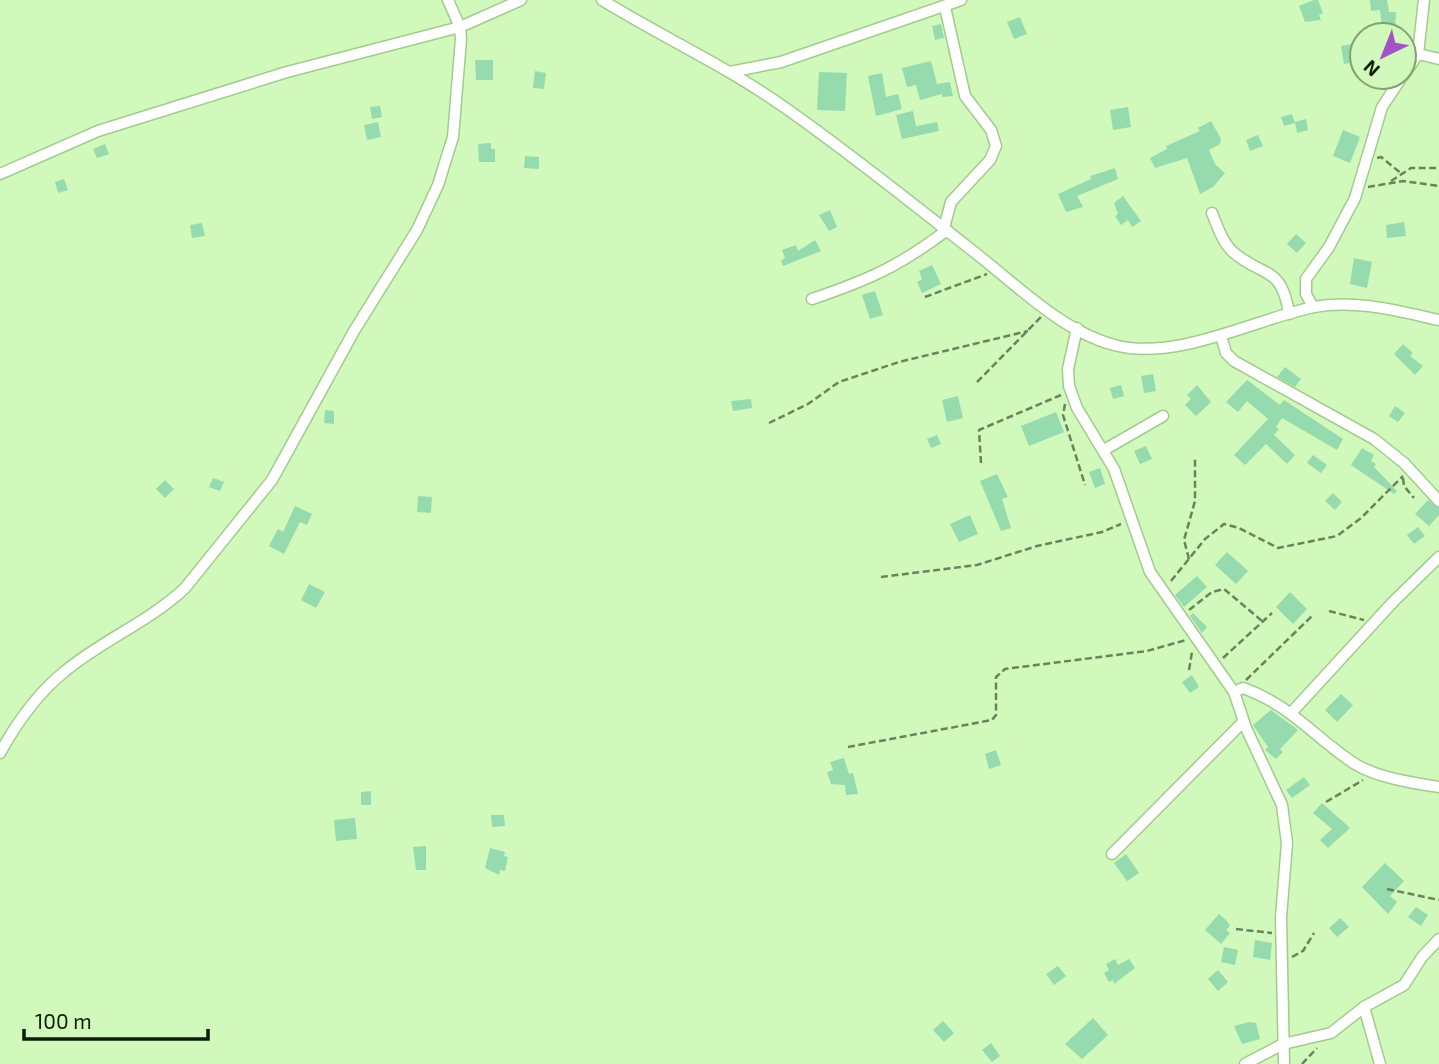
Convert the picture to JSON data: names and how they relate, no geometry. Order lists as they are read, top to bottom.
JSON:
{
  "scale_bar": "100 m",
  "north": "bottom left"
}
